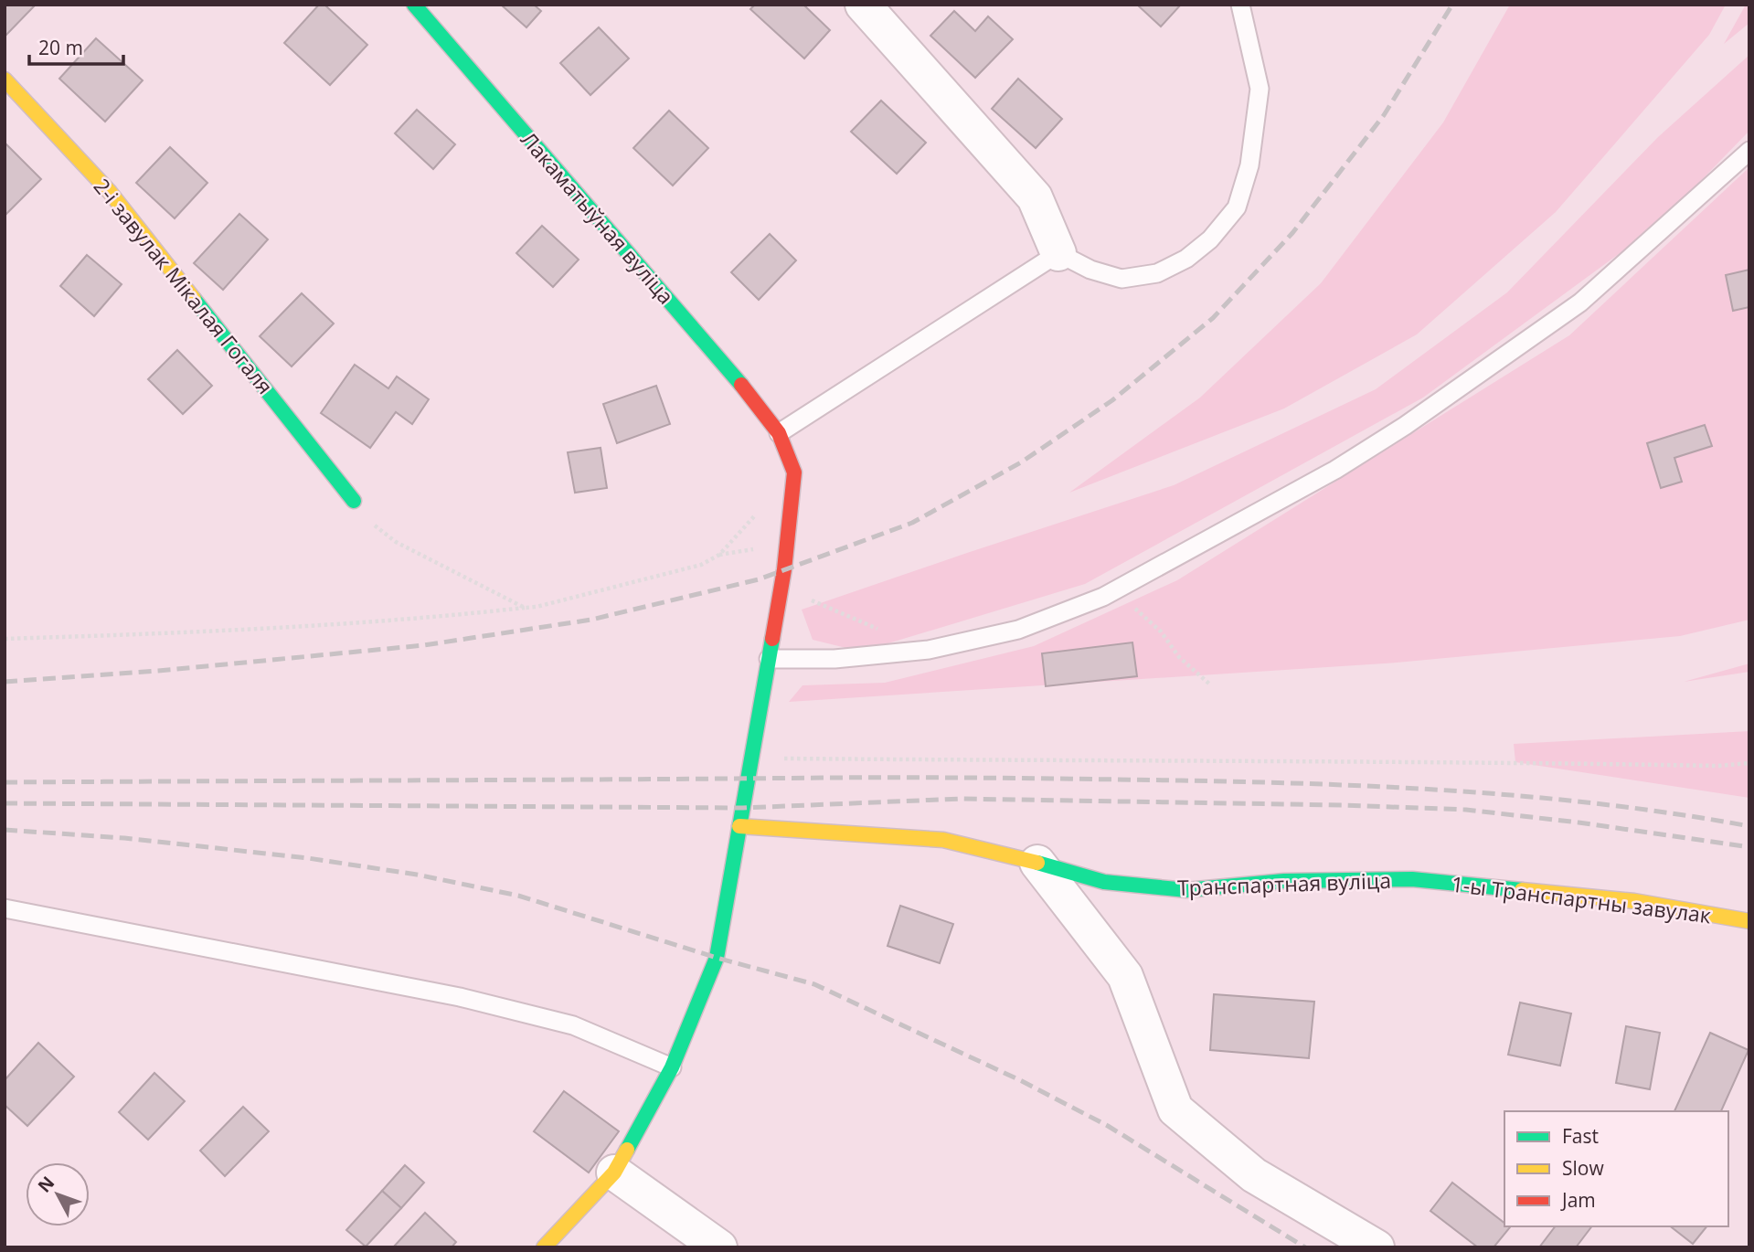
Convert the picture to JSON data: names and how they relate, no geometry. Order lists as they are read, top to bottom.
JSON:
{
  "streets": {
    "street": [
      "Лакаматыўная вуліца",
      "2-і завулак Мікалая Гогаля",
      "Транспартная вуліца",
      "1-ы Транспартны завулак"
    ]
  },
  "crossings": [
    ["Лакаматыўная вуліца", "Транспартная вуліца"],
    ["Транспартная вуліца", "1-ы Транспартны завулак"]
  ],
  "legend": ["Fast", "Slow", "Jam"],
  "scale_bar": "20 m",
  "north": "top left"
}
